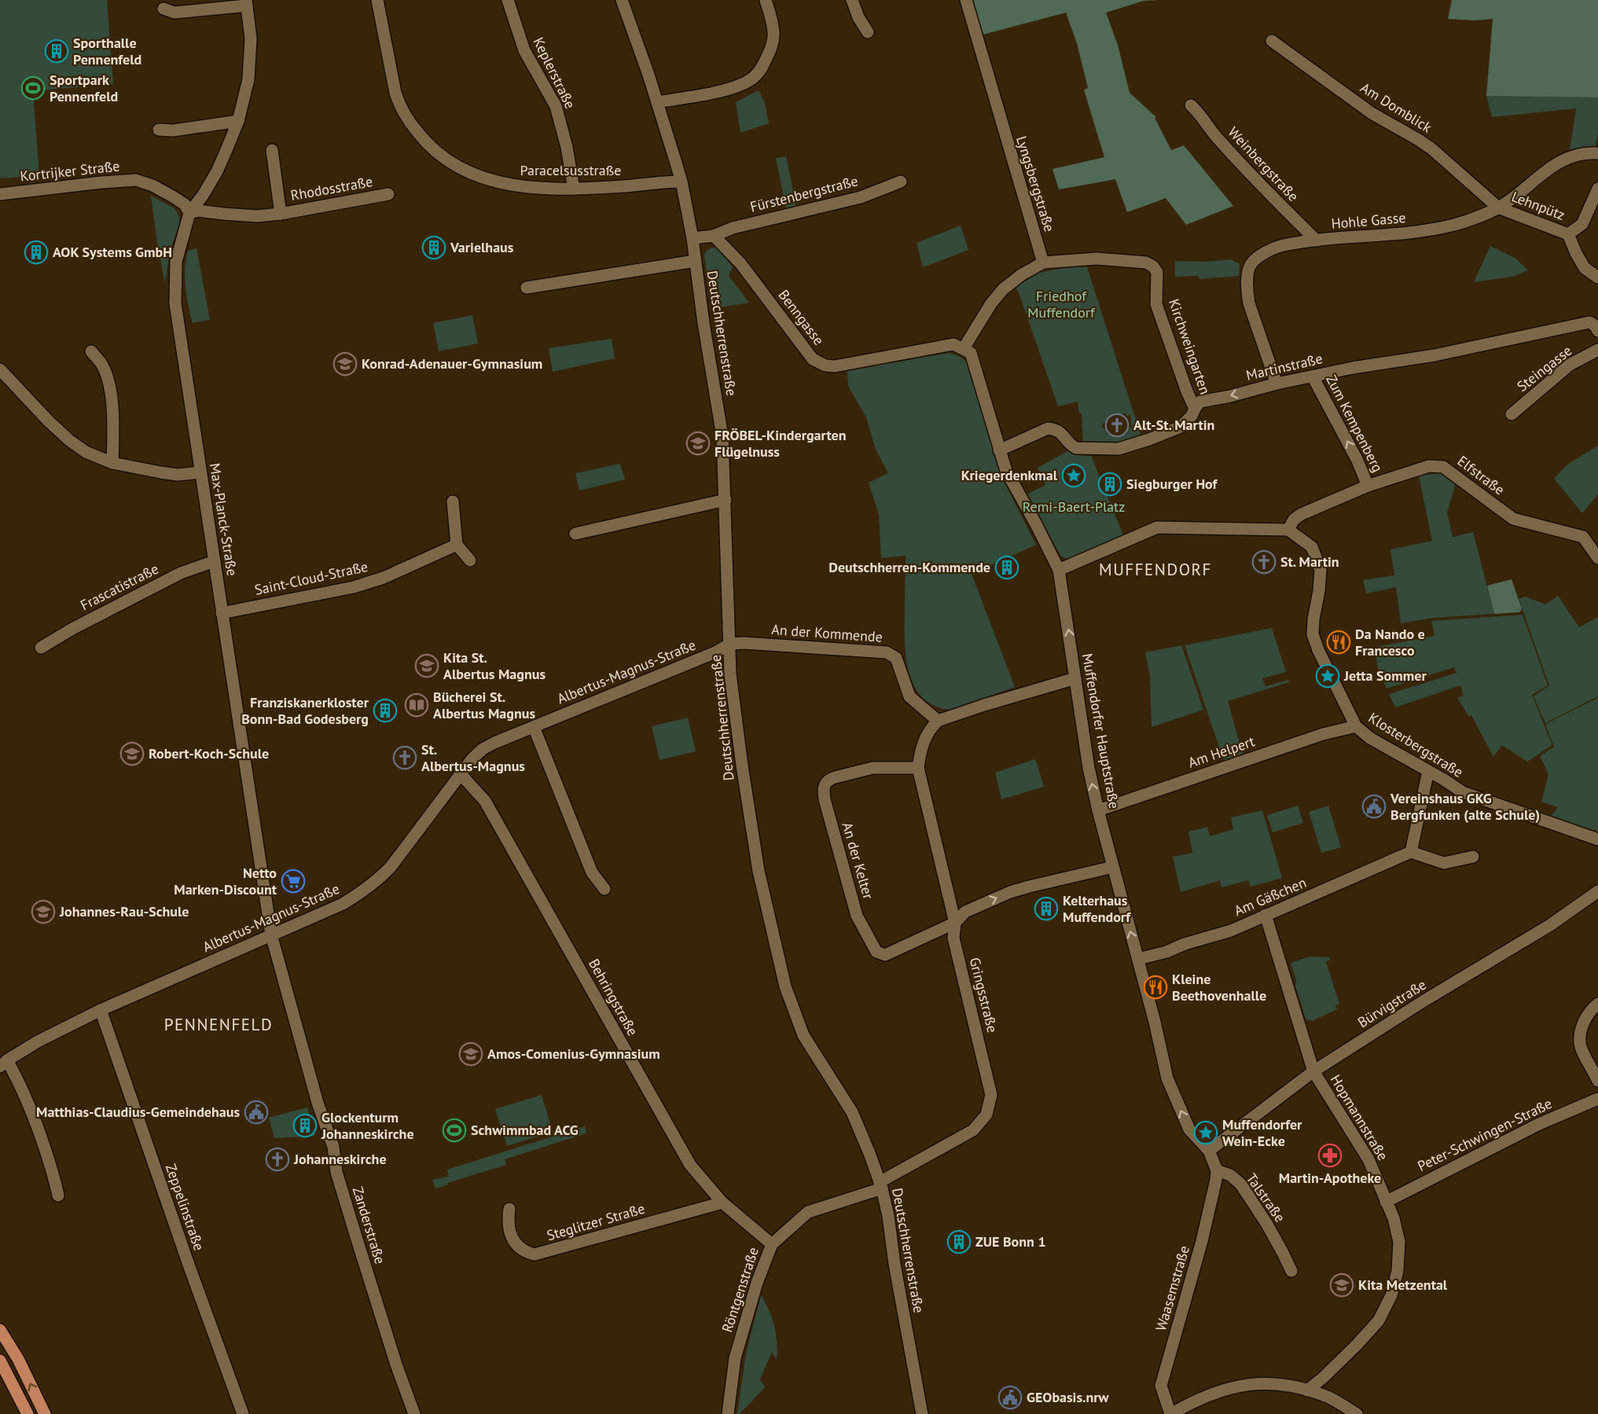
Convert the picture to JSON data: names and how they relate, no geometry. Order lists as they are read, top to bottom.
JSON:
{
  "streets": {
    "street": [
      "Keplerstraße",
      "Am Domblick",
      "Weinbergstraße",
      "Paracelsusstraße",
      "Kortrijker Straße",
      "Lyngsbergstraße",
      "Rhodosstraße",
      "Fürstenbergstraße",
      "Lehnpütz",
      "Hohle Gasse",
      "Benngasse",
      "Deutschherrenstraße",
      "Kirchweingarten",
      "Martinstraße",
      "Steingasse",
      "Zum Kempenberg",
      "Elfstraße",
      "Max-Planck-Straße",
      "Saint-Cloud-Straße",
      "Frascatistraße",
      "An der Kommende",
      "Albertus-Magnus-Straße",
      "Muffendorfer Hauptstraße",
      "Klosterbergstraße",
      "Am Helpert",
      "An der Kelter",
      "Am Gäßchen",
      "Gringsstraße",
      "Behringstraße",
      "Bürvigstraße",
      "Hopmannstraße",
      "Peter-Schwingen-Straße",
      "Talstraße",
      "Zeppelinstraße",
      "Steglitzer Straße",
      "Zanderstraße",
      "Waasemstraße",
      "Röntgenstraße"
    ]
  },
  "crossings": [
    ["Keplerstraße", "Paracelsusstraße"],
    ["Am Domblick", "Lehnpütz"],
    ["Am Domblick", "Hohle Gasse"],
    ["Weinbergstraße", "Hohle Gasse"],
    ["Paracelsusstraße", "Deutschherrenstraße"],
    ["Kortrijker Straße", "Rhodosstraße"],
    ["Kortrijker Straße", "Max-Planck-Straße"],
    ["Lyngsbergstraße", "Kirchweingarten"],
    ["Rhodosstraße", "Max-Planck-Straße"],
    ["Fürstenbergstraße", "Benngasse"],
    ["Lehnpütz", "Hohle Gasse"],
    ["Hohle Gasse", "Martinstraße"],
    ["Benngasse", "Muffendorfer Hauptstraße"],
    ["Deutschherrenstraße", "An der Kommende"],
    ["Deutschherrenstraße", "Albertus-Magnus-Straße"],
    ["Deutschherrenstraße", "Gringsstraße"],
    ["Deutschherrenstraße", "Röntgenstraße"],
    ["Kirchweingarten", "Martinstraße"],
    ["Martinstraße", "Zum Kempenberg"],
    ["Martinstraße", "Muffendorfer Hauptstraße"],
    ["Zum Kempenberg", "Elfstraße"],
    ["Elfstraße", "Klosterbergstraße"],
    ["Max-Planck-Straße", "Saint-Cloud-Straße"],
    ["Max-Planck-Straße", "Frascatistraße"],
    ["Max-Planck-Straße", "Albertus-Magnus-Straße"],
    ["Max-Planck-Straße", "Zanderstraße"],
    ["An der Kommende", "Albertus-Magnus-Straße"],
    ["Albertus-Magnus-Straße", "Behringstraße"],
    ["Albertus-Magnus-Straße", "Zeppelinstraße"],
    ["Albertus-Magnus-Straße", "Zanderstraße"],
    ["Muffendorfer Hauptstraße", "Am Helpert"],
    ["Muffendorfer Hauptstraße", "Am Gäßchen"],
    ["Muffendorfer Hauptstraße", "Bürvigstraße"],
    ["Klosterbergstraße", "Am Helpert"],
    ["An der Kelter", "Gringsstraße"],
    ["Am Gäßchen", "Hopmannstraße"],
    ["Gringsstraße", "Röntgenstraße"],
    ["Behringstraße", "Steglitzer Straße"],
    ["Behringstraße", "Röntgenstraße"],
    ["Bürvigstraße", "Hopmannstraße"],
    ["Hopmannstraße", "Peter-Schwingen-Straße"],
    ["Talstraße", "Waasemstraße"]
  ],
  "one_way": ["Zum Kempenberg", "Muffendorfer Hauptstraße"],
  "districts": ["MUFFENDORF", "PENNENFELD"],
  "parks": ["Friedhof Muffendorf", "Remi-Baert-Platz"],
  "places": {
    "building": [
      "Sporthalle Pennenfeld",
      "Varielhaus",
      "AOK Systems GmbH",
      "Siegburger Hof",
      "Deutschherren-Kommende",
      "Franziskanerkloster Bonn-Bad Godesberg",
      "Kelterhaus Muffendorf",
      "Glockenturm Johanneskirche",
      "ZUE Bonn 1"
    ],
    "sports": ["Sportpark Pennenfeld", "Schwimmbad ACG"],
    "school or university": [
      "Konrad-Adenauer-Gymnasium",
      "FRÖBEL-Kindergarten Flügelnuss",
      "Kita St. Albertus Magnus",
      "Robert-Koch-Schule",
      "Johannes-Rau-Schule",
      "Amos-Comenius-Gymnasium",
      "Kita Metzental"
    ],
    "church": [
      "Alt-St. Martin",
      "St. Martin",
      "St. Albertus-Magnus",
      "Johanneskirche"
    ],
    "place": ["Kriegerdenkmal", "Jetta Sommer", "Muffendorfer Wein-Ecke"],
    "restaurant": ["Da Nando e Francesco", "Kleine Beethovenhalle"],
    "library": ["Bücherei St. Albertus Magnus"],
    "public building": ["Vereinshaus GKG Bergfunken (alte Schule)", "Matthias-Claudius-Gemeindehaus", "GEObasis.nrw"],
    "supermarket": ["Netto Marken-Discount"],
    "pharmacy": ["Martin-Apotheke"]
  }
}
